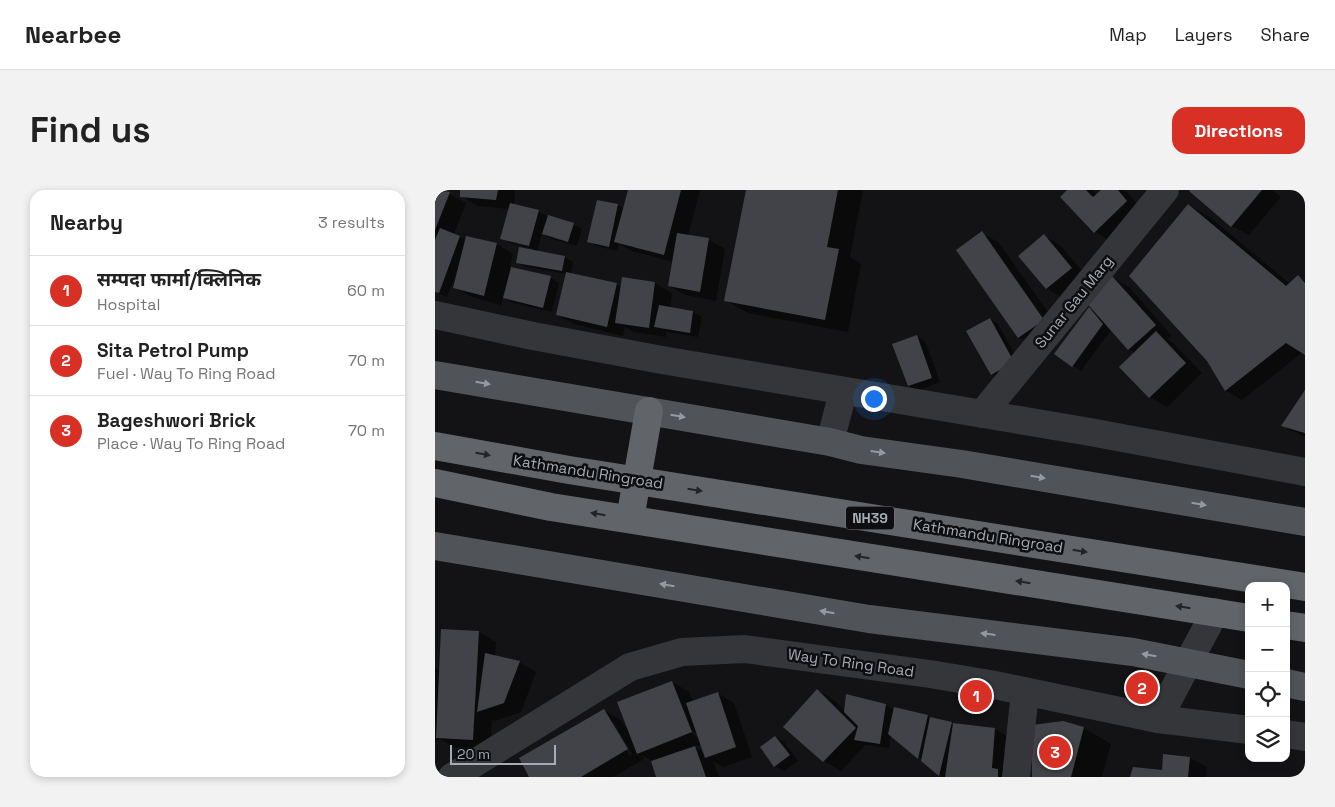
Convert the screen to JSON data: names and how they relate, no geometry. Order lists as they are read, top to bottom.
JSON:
{
  "streets": {
    "highway": ["Kathmandu Ringroad", "NH39"],
    "street": ["Sunar Gau Marg", "Way To Ring Road"]
  },
  "scale_bar": "20 m",
  "page": {
    "header": "Nearbee",
    "nav": ["Map", "Layers", "Share"],
    "buttons": "Directions",
    "title": "Find us",
    "heading": ["Nearby", "3 results"],
    "list": [
      {
        "mark": "1",
        "name": "सम्पदा फार्मा/क्लिनिक",
        "note": "Hospital",
        "value": "60 m"
      },
      {
        "mark": "2",
        "name": "Sita Petrol Pump",
        "note": "Fuel · Way To Ring Road",
        "value": "70 m"
      },
      {
        "mark": "3",
        "name": "Bageshwori Brick",
        "note": "Place · Way To Ring Road",
        "value": "70 m"
      }
    ],
    "map_buttons": ["+", "−"],
    "pins": ["2", "1", "3"],
    "scale": "20 m"
  }
}
